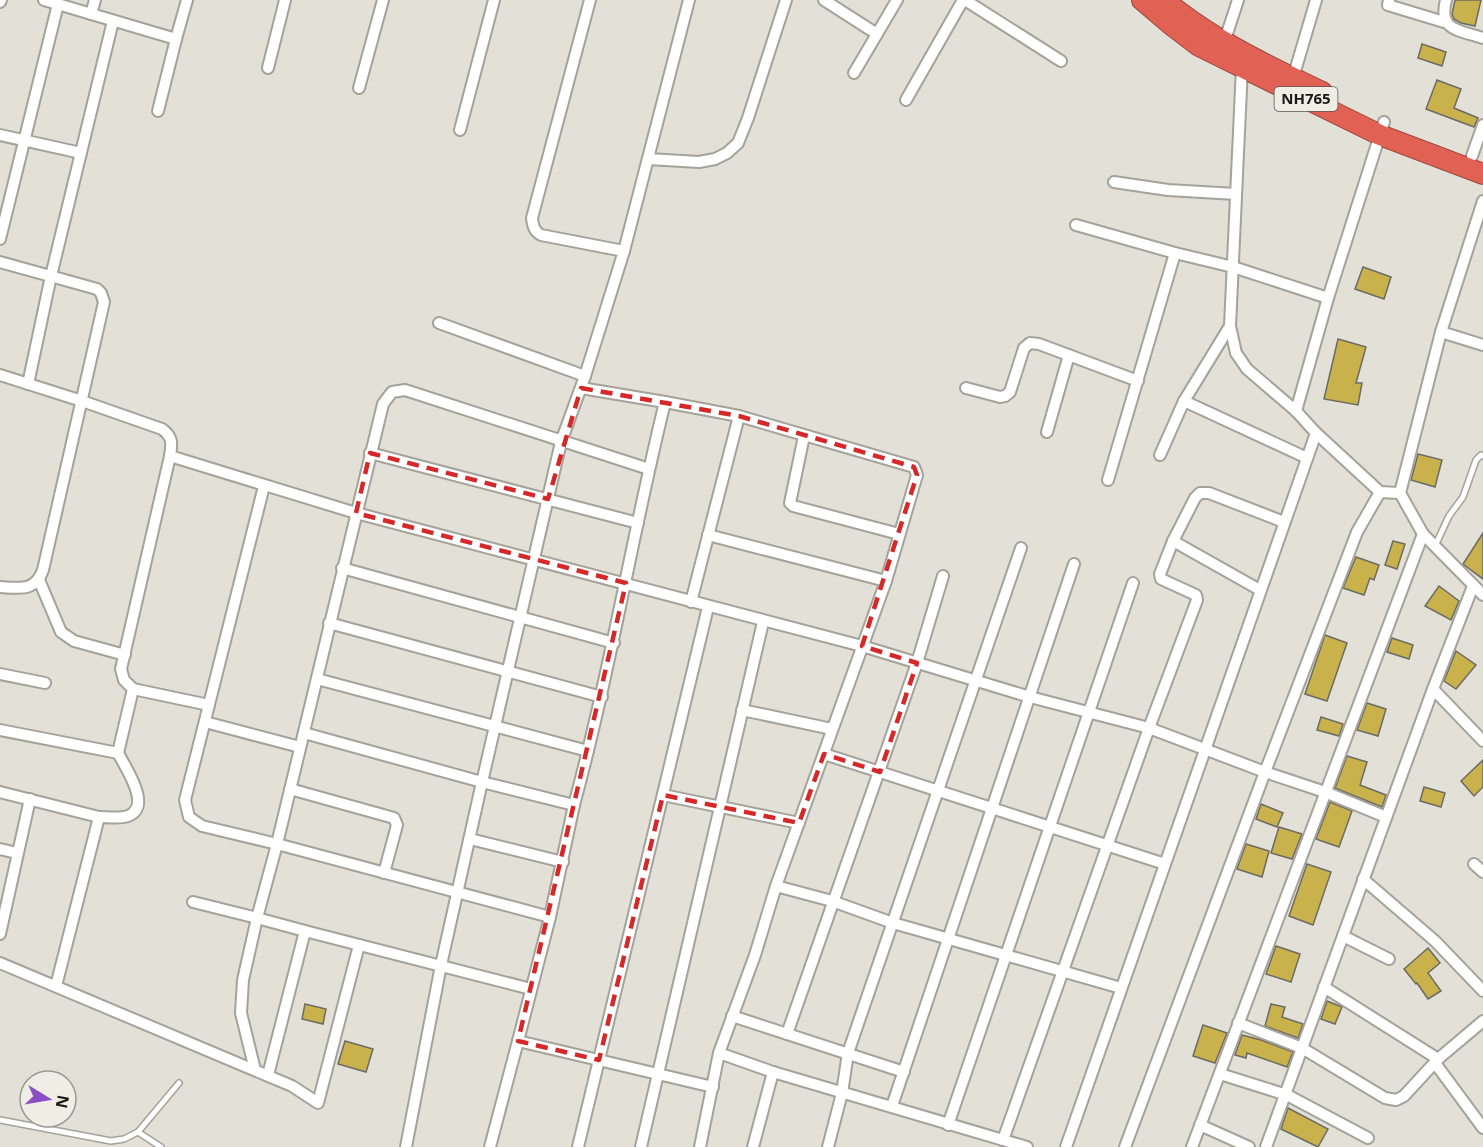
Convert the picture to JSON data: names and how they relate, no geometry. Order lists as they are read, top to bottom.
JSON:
{
  "streets": {
    "highway": ["NH765"]
  },
  "north": "right"
}
